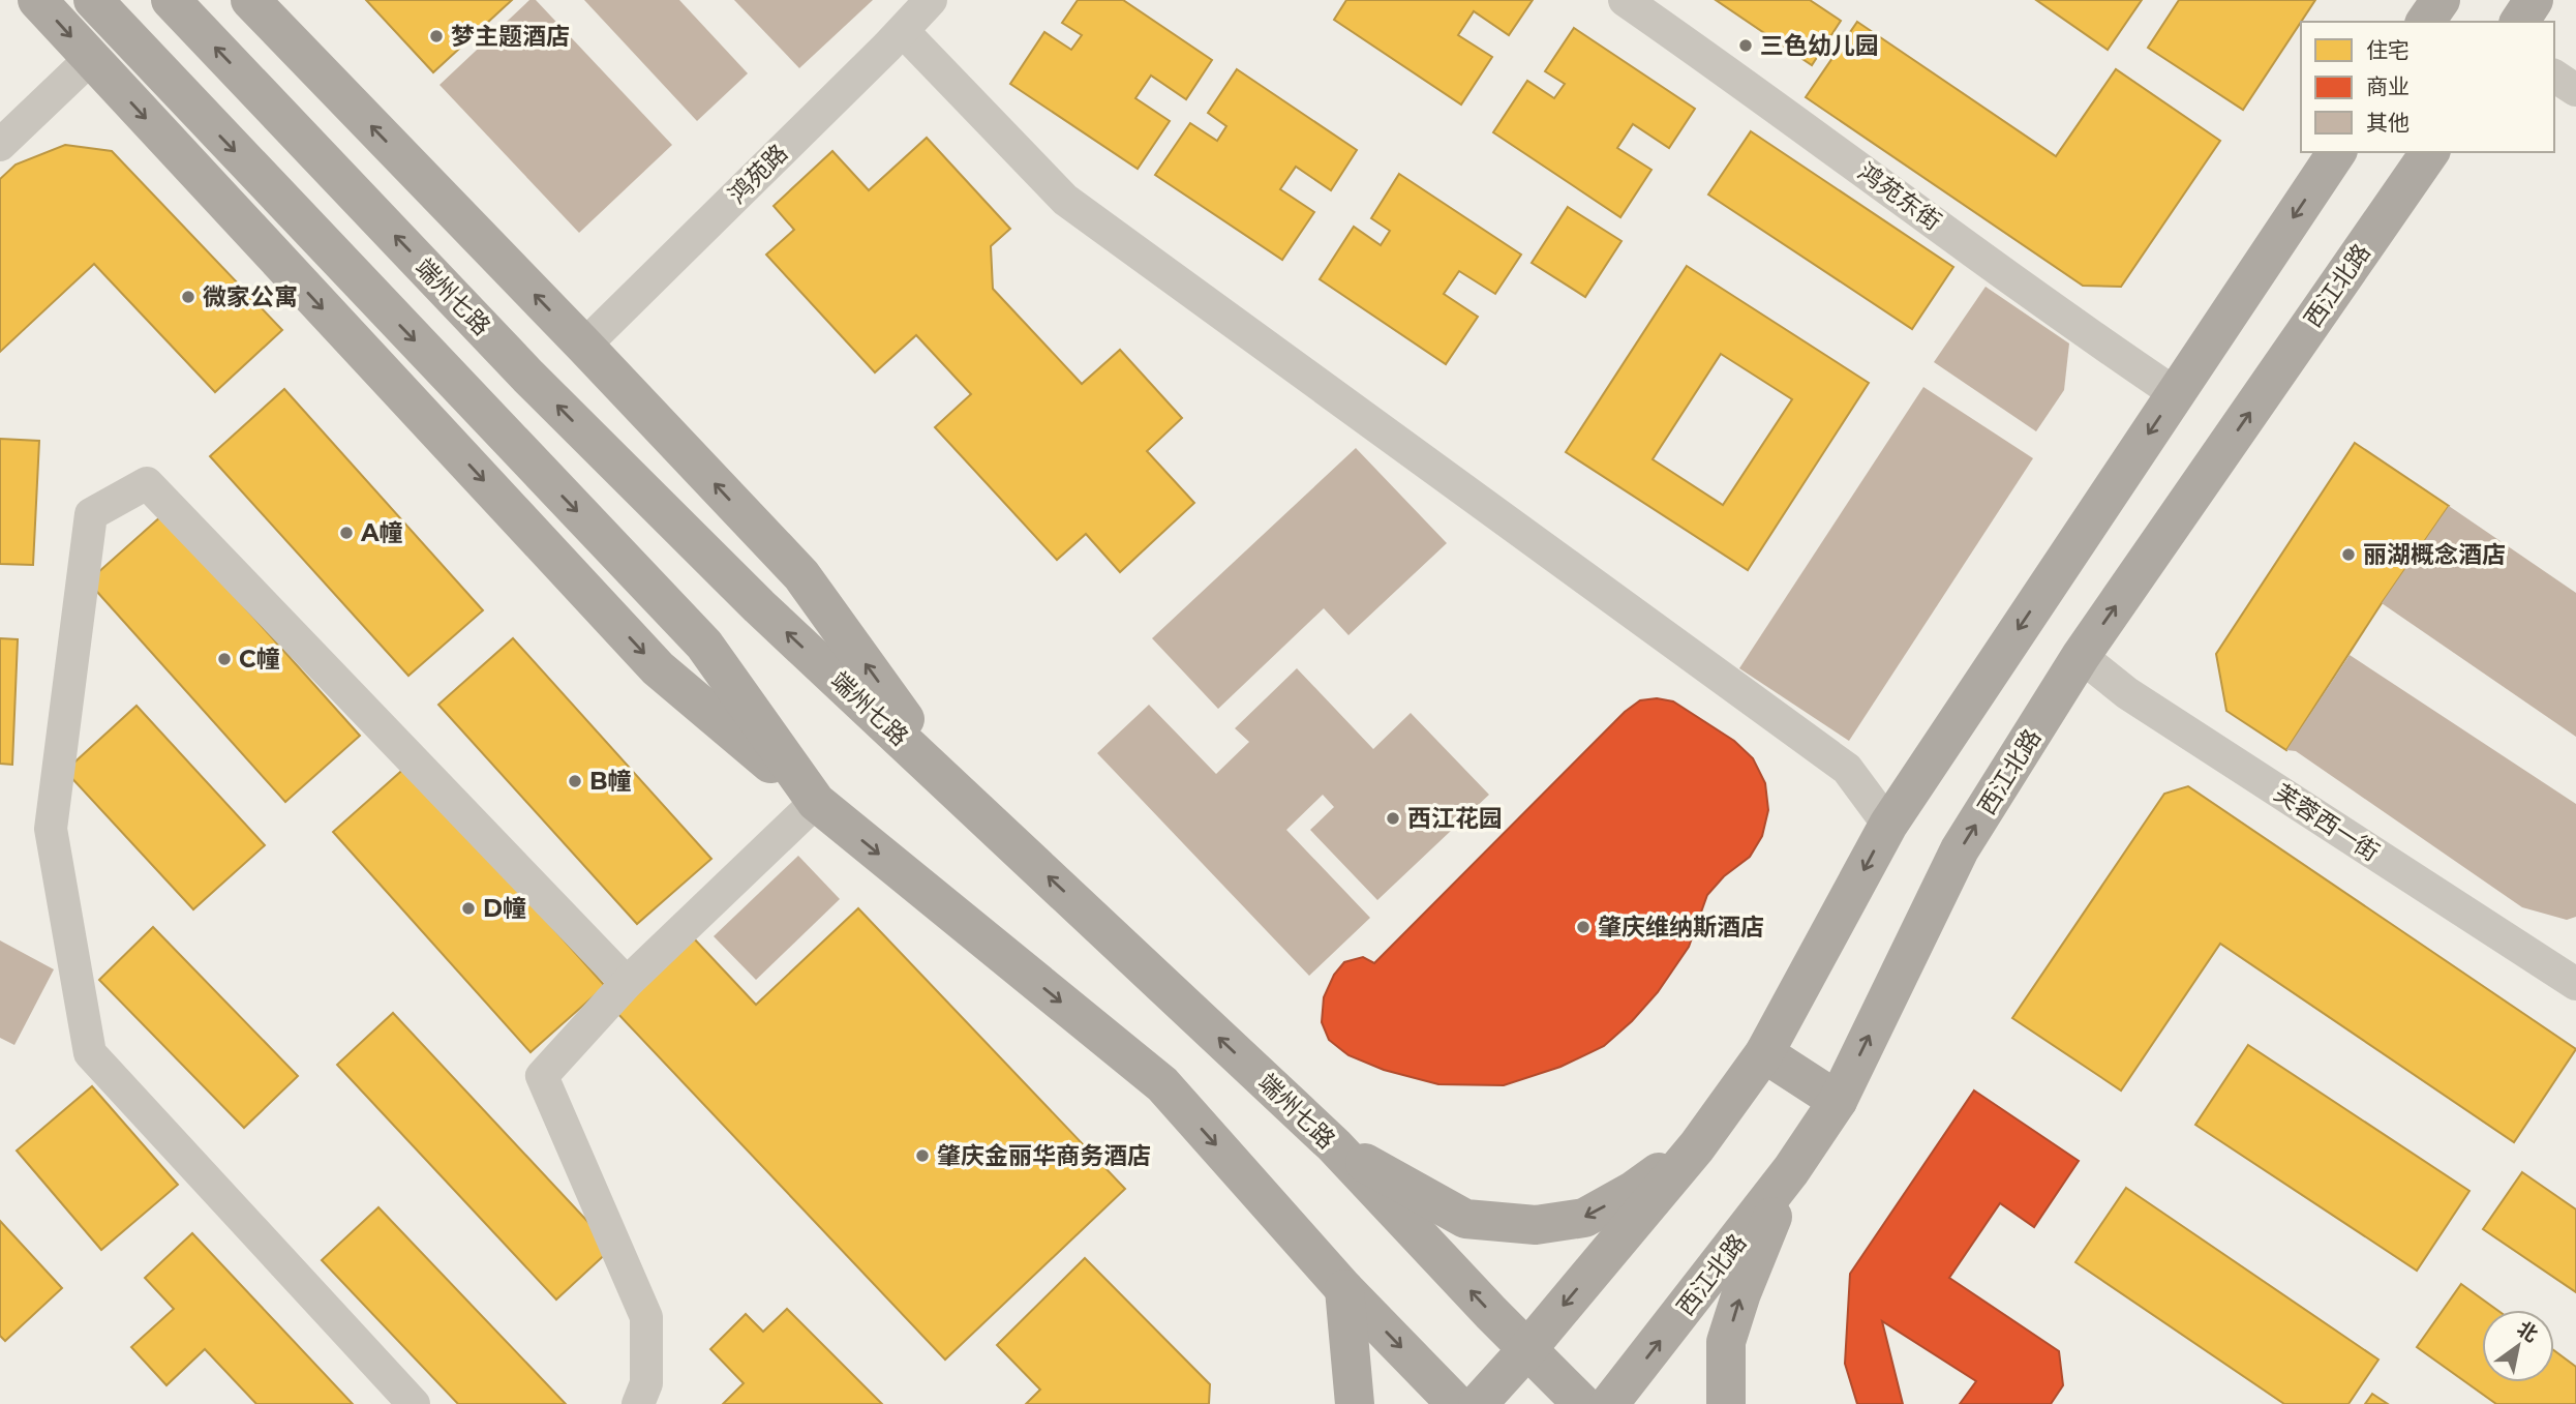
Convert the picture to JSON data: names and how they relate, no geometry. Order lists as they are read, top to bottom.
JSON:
{
  "streets": {
    "main road": ["西江北路", "端州七路"],
    "street": ["鸿苑路", "鸿苑东街", "芙蓉西一街"]
  },
  "crossings": [
    ["西江北路", "芙蓉西一街"]
  ],
  "places": [
    "梦主题酒店",
    "三色幼儿园",
    "微家公寓",
    "A幢",
    "丽湖概念酒店",
    "C幢",
    "B幢",
    "西江花园",
    "D幢",
    "肇庆维纳斯酒店",
    "肇庆金丽华商务酒店"
  ],
  "legend": ["住宅", "商业", "其他"],
  "north": "top right"
}
